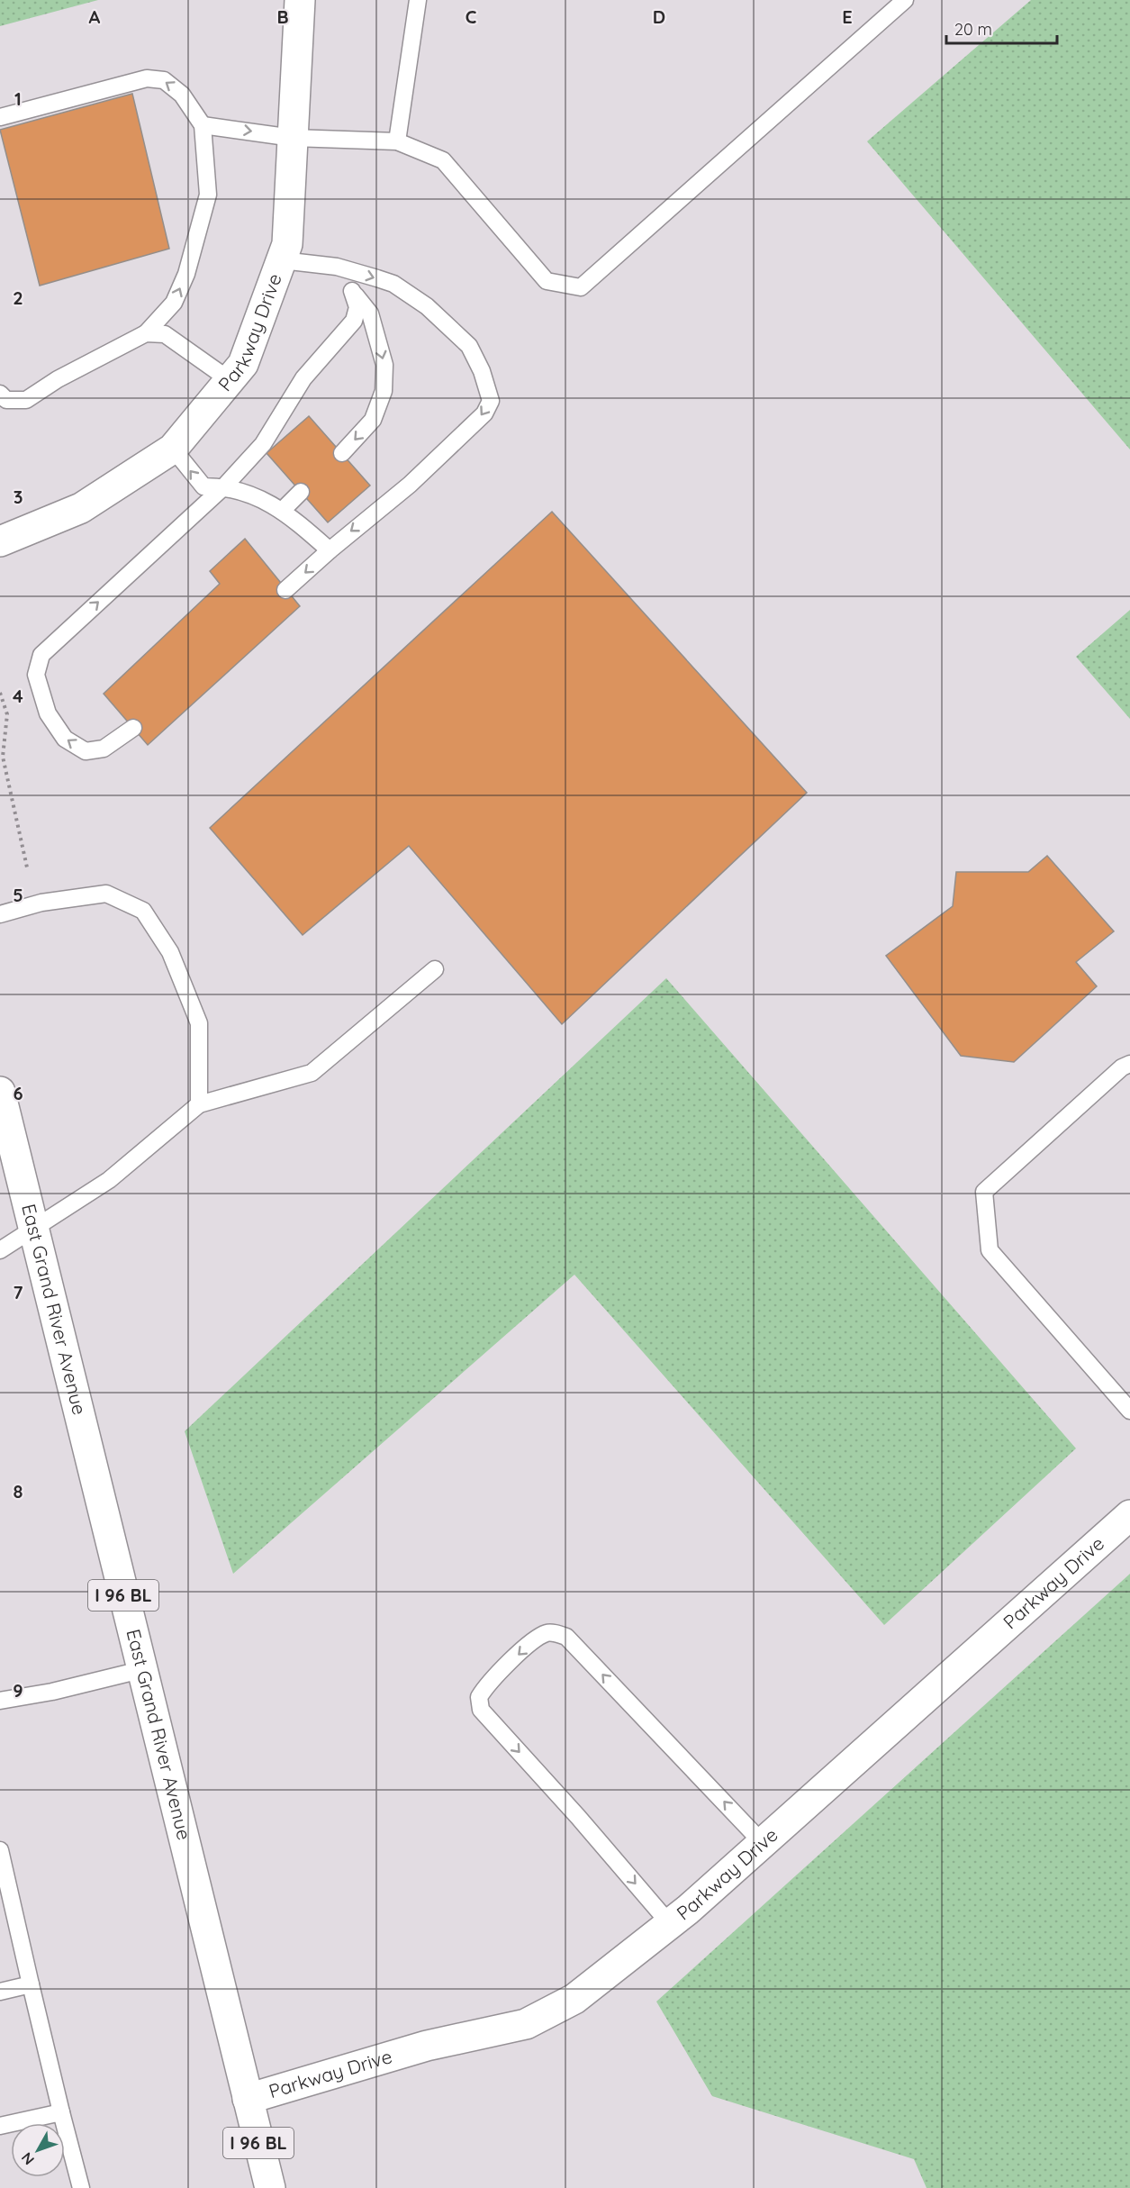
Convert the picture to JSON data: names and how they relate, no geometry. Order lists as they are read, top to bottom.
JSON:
{
  "streets": {
    "street": ["Parkway Drive", "East Grand River Avenue", "I 96 BL"]
  },
  "crossings": [
    ["Parkway Drive", "East Grand River Avenue"]
  ],
  "scale_bar": "20 m",
  "north": "bottom left",
  "grid": {
    "columns": [
      "A",
      "B",
      "C",
      "D",
      "E"
    ],
    "rows": [
      "1",
      "2",
      "3",
      "4",
      "5",
      "6",
      "7",
      "8",
      "9"
    ]
  }
}
